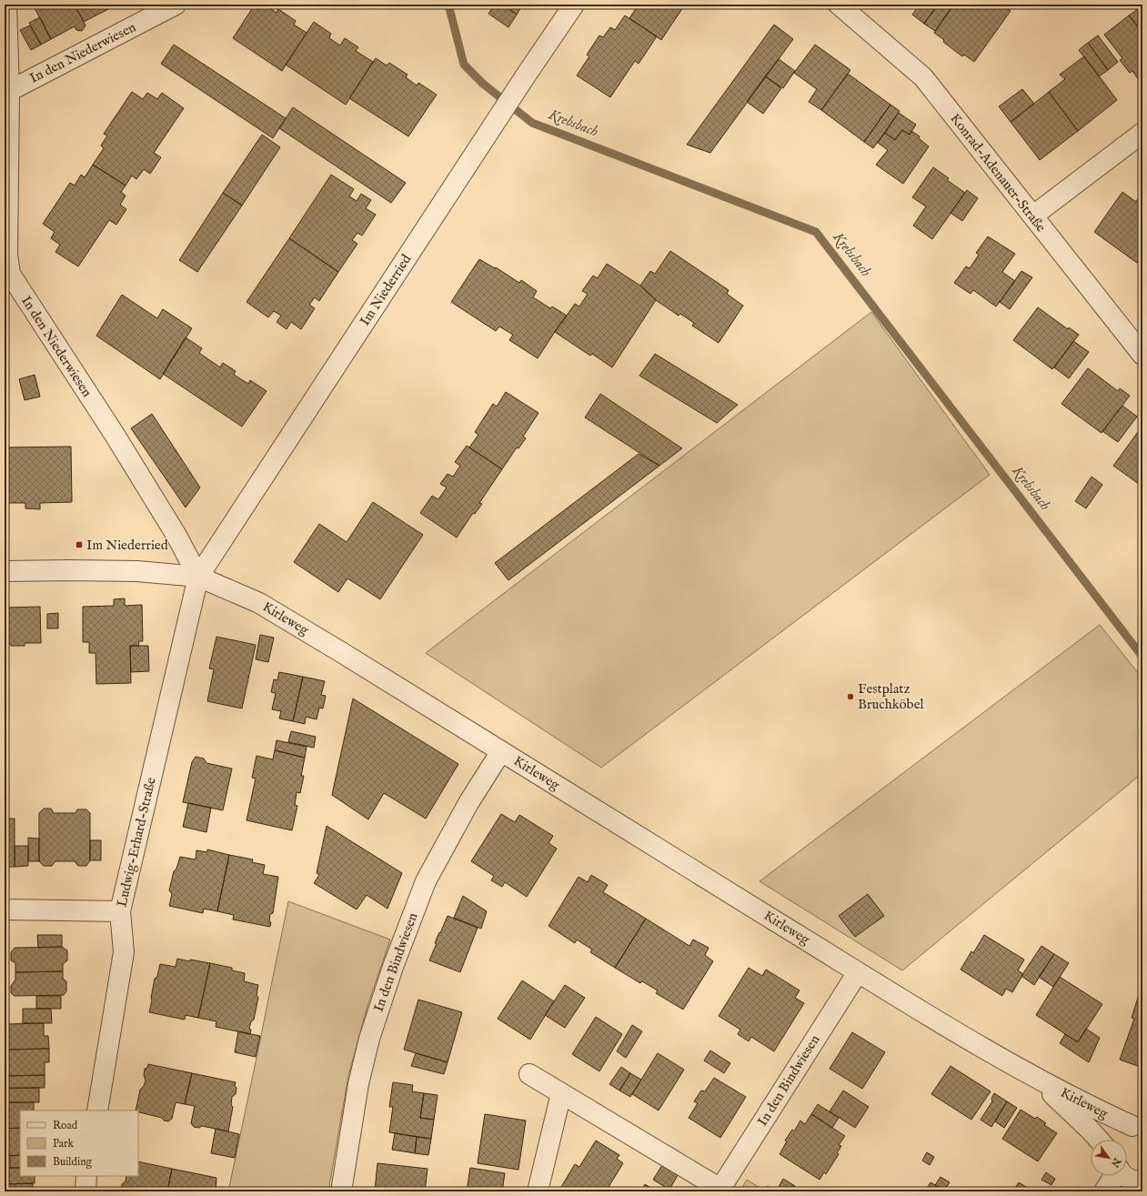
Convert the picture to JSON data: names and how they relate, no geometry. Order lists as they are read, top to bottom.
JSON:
{
  "streets": {
    "street": [
      "In den Niederwiesen",
      "Konrad-Adenauer-Straße",
      "Im Niederried",
      "Kirleweg",
      "Ludwig-Erhard-Straße",
      "In den Bindwiesen"
    ]
  },
  "crossings": [
    ["In den Niederwiesen", "Im Niederried"],
    ["In den Niederwiesen", "Kirleweg"],
    ["In den Niederwiesen", "Ludwig-Erhard-Straße"],
    ["Im Niederried", "Kirleweg"],
    ["Im Niederried", "Ludwig-Erhard-Straße"],
    ["Kirleweg", "Ludwig-Erhard-Straße"],
    ["Kirleweg", "In den Bindwiesen"]
  ],
  "water": ["Krebsbach"],
  "places": {
    "transit": ["Im Niederried"],
    "other": ["Festplatz Bruchköbel"]
  },
  "legend": ["Road", "Park", "Building"],
  "north": "bottom right"
}
